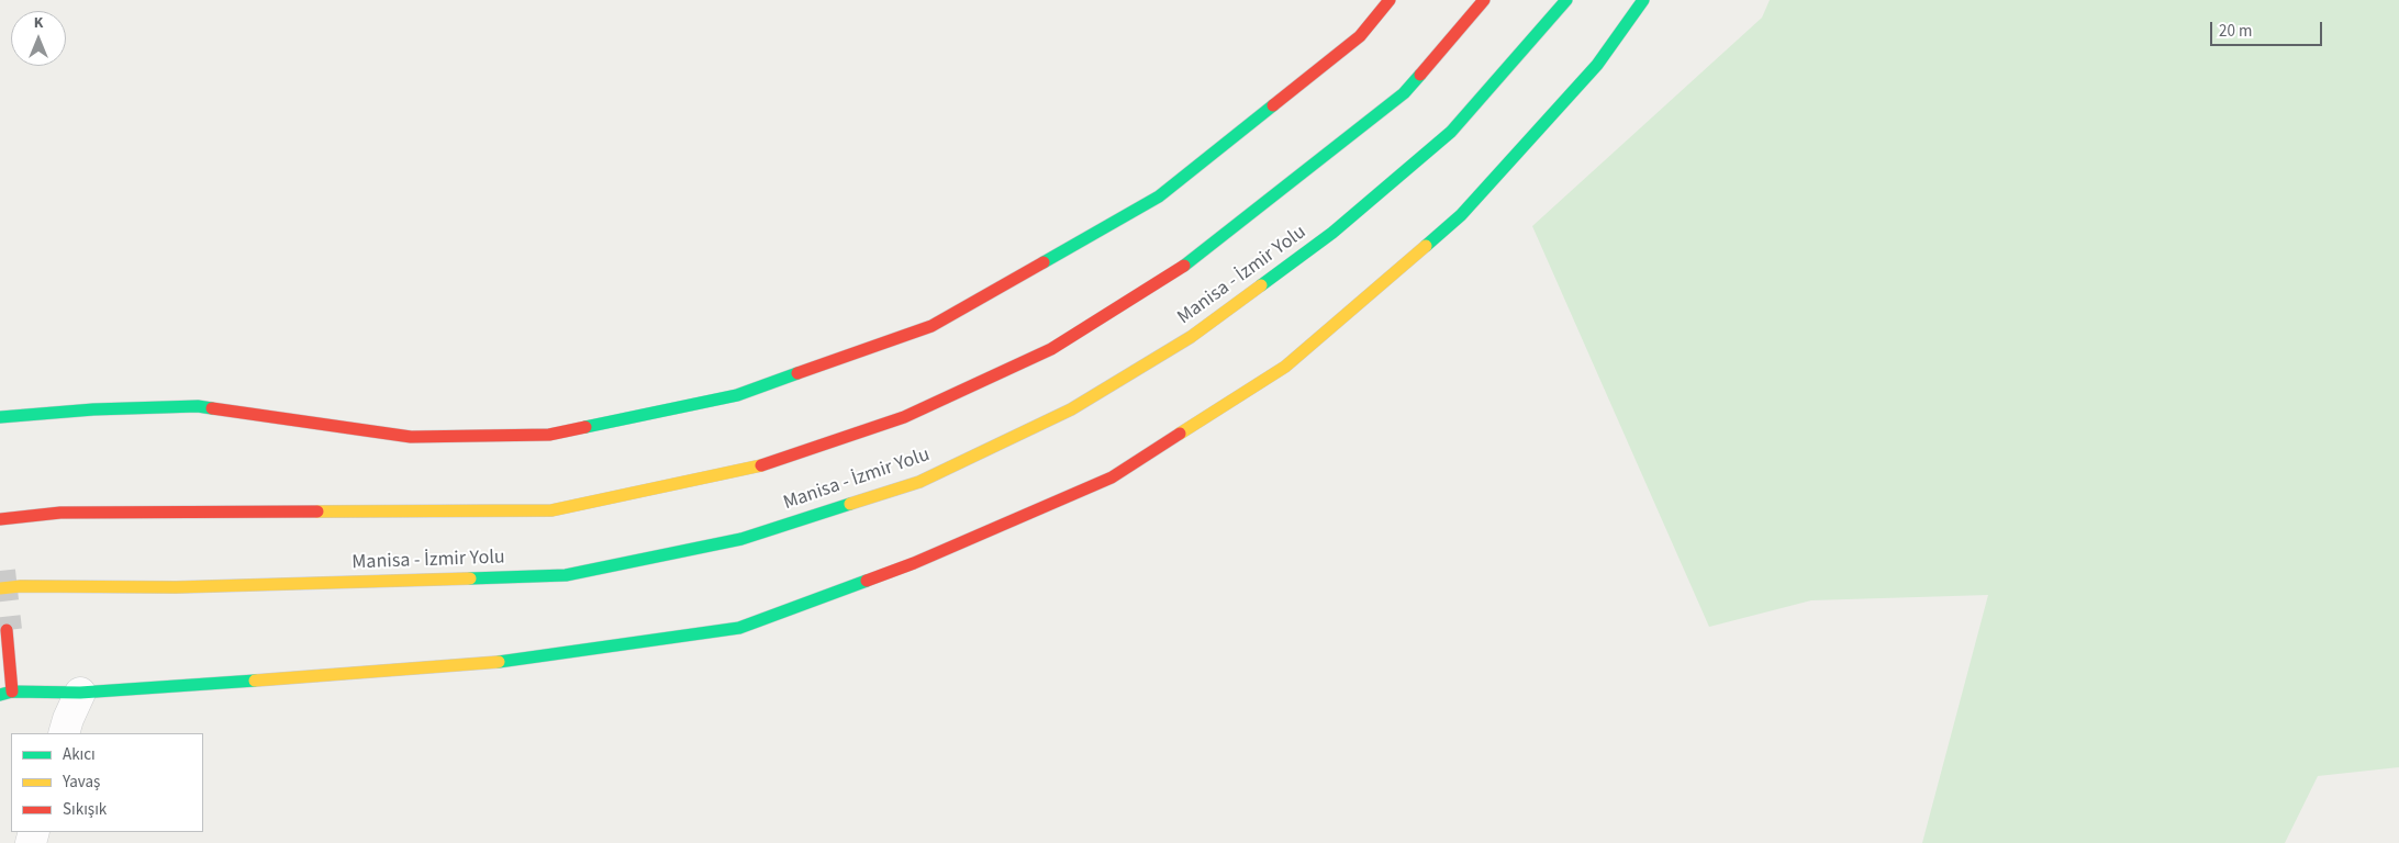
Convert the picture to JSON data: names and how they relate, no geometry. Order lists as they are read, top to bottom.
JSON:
{
  "streets": {
    "main road": ["Manisa - İzmir Yolu"]
  },
  "legend": ["Akıcı", "Yavaş", "Sıkışık"],
  "scale_bar": "20 m",
  "north": "top"
}
